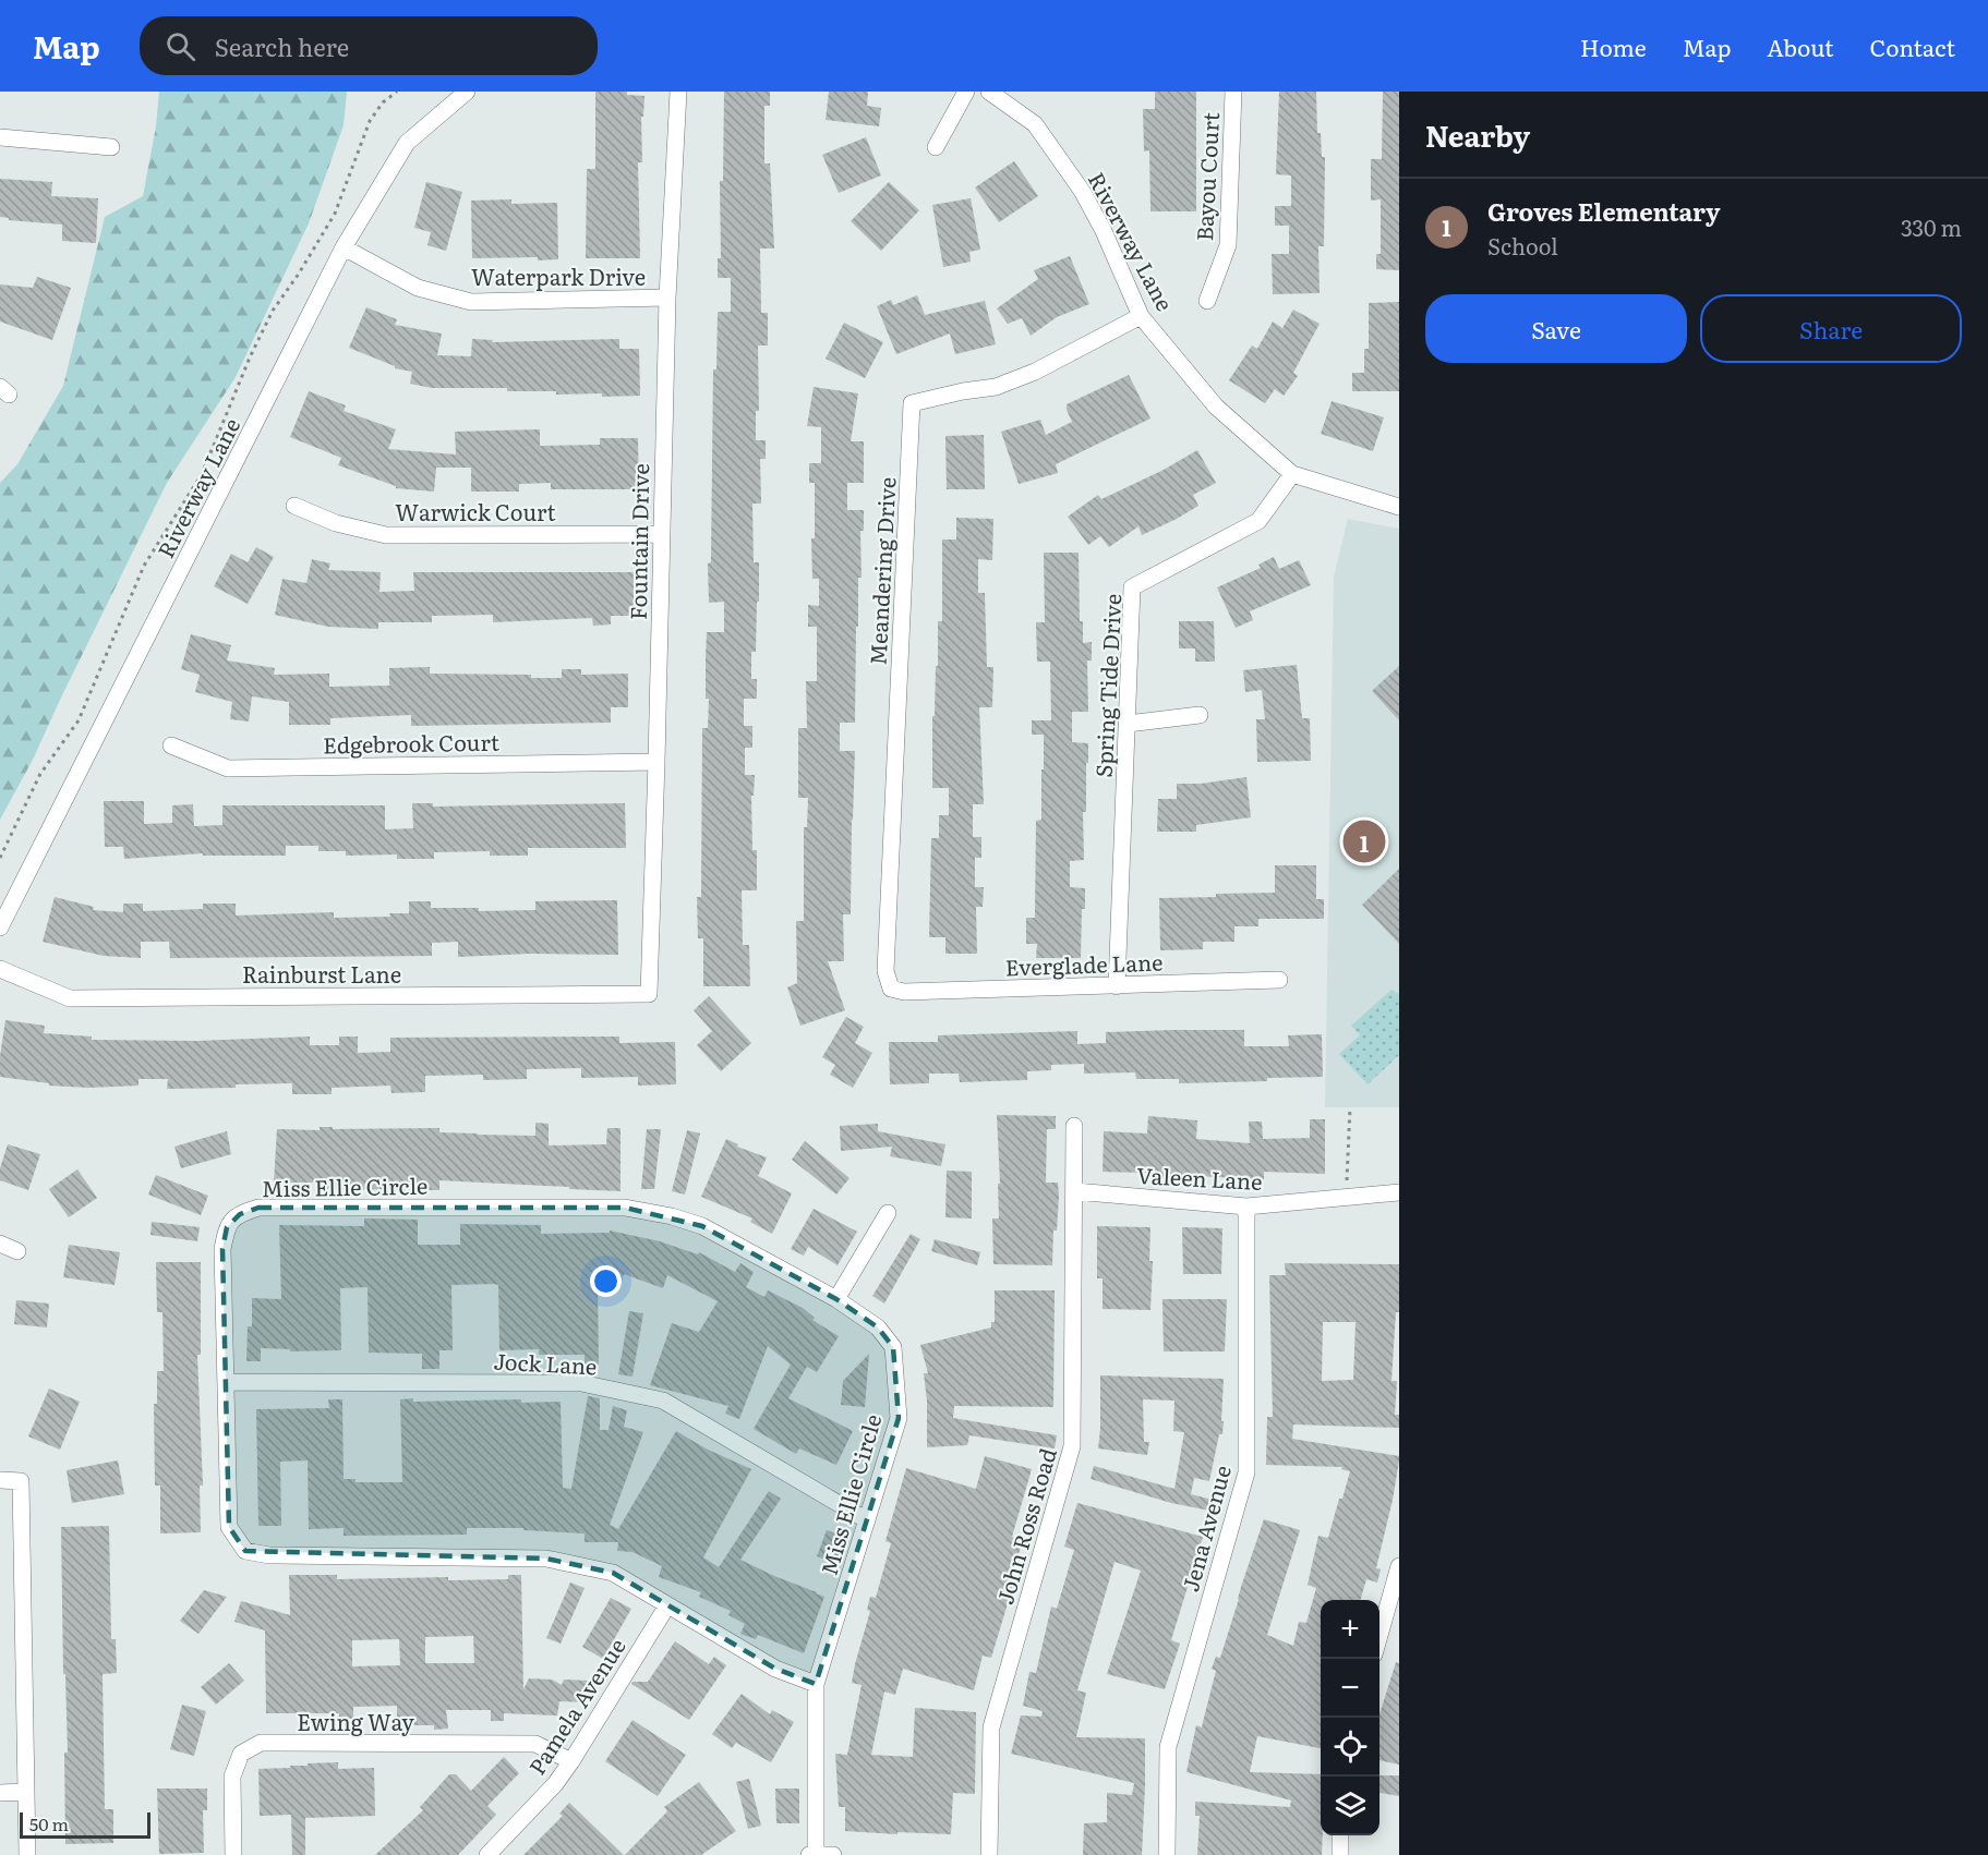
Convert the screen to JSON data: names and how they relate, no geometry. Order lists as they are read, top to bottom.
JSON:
{
  "streets": {
    "street": [
      "Bayou Court",
      "Riverway Lane",
      "Waterpark Drive",
      "Warwick Court",
      "Fountain Drive",
      "Meandering Drive",
      "Spring Tide Drive",
      "Edgebrook Court",
      "Everglade Lane",
      "Rainburst Lane",
      "Valeen Lane",
      "Miss Ellie Circle",
      "Jock Lane",
      "John Ross Road",
      "Jena Avenue",
      "Pamela Avenue",
      "Ewing Way"
    ]
  },
  "crossings": [
    ["Riverway Lane", "Waterpark Drive"],
    ["Riverway Lane", "Meandering Drive"],
    ["Riverway Lane", "Spring Tide Drive"],
    ["Waterpark Drive", "Fountain Drive"],
    ["Warwick Court", "Fountain Drive"],
    ["Fountain Drive", "Edgebrook Court"],
    ["Fountain Drive", "Rainburst Lane"],
    ["Meandering Drive", "Everglade Lane"],
    ["Spring Tide Drive", "Everglade Lane"],
    ["Valeen Lane", "John Ross Road"],
    ["Valeen Lane", "Jena Avenue"],
    ["Miss Ellie Circle", "Jock Lane"],
    ["Miss Ellie Circle", "Pamela Avenue"],
    ["Pamela Avenue", "Ewing Way"]
  ],
  "scale_bar": "50 m",
  "page": {
    "header": "Map",
    "search": "Search here",
    "nav": [
      "Home",
      "Map",
      "About",
      "Contact"
    ],
    "heading": "Nearby",
    "list": [
      {
        "mark": "1",
        "name": "Groves Elementary",
        "note": "School",
        "value": "330 m"
      }
    ],
    "buttons": ["Save", "Share"],
    "pins": "1",
    "map_buttons": ["+", "−"],
    "scale": "50 m"
  }
}
